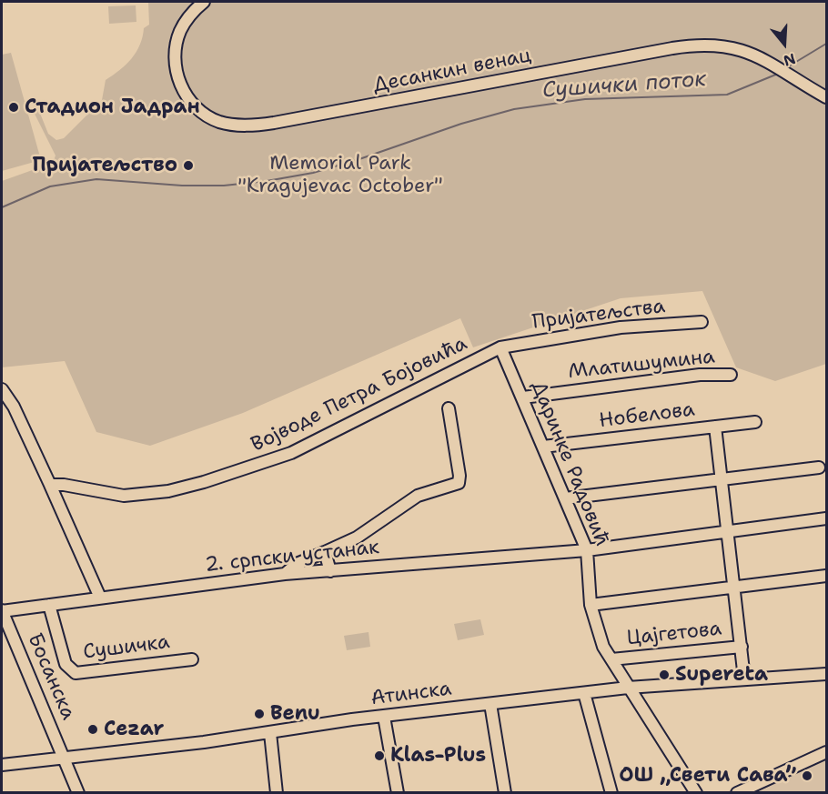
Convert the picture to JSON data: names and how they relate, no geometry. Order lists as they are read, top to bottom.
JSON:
{
  "streets": {
    "street": [
      "Десанкин венац",
      "Пријатељства",
      "Млатишумина",
      "Војводе Петра Бојовића",
      "Нобелова",
      "Даринке Радовић",
      "2. српски устанак",
      "Цајгетова",
      "Сушичка",
      "Босанска",
      "Атинска"
    ]
  },
  "crossings": [
    ["Пријатељства", "Војводе Петра Бојовића"],
    ["Пријатељства", "Даринке Радовић"],
    ["Млатишумина", "Даринке Радовић"],
    ["Војводе Петра Бојовића", "Даринке Радовић"],
    ["Нобелова", "Даринке Радовић"],
    ["Даринке Радовић", "2. српски устанак"],
    ["Даринке Радовић", "Цајгетова"],
    ["Даринке Радовић", "Атинска"],
    ["2. српски устанак", "Сушичка"],
    ["2. српски устанак", "Босанска"],
    ["Босанска", "Атинска"]
  ],
  "water": ["Сушички поток"],
  "parks": ["Memorial Park \"Kragujevac October\""],
  "places": [
    "Стадион Јадран",
    "Пријатељство",
    "Supereta",
    "Benu",
    "Cezar",
    "Klas-Plus",
    "ОШ „Свети Сава”"
  ],
  "north": "bottom"
}
